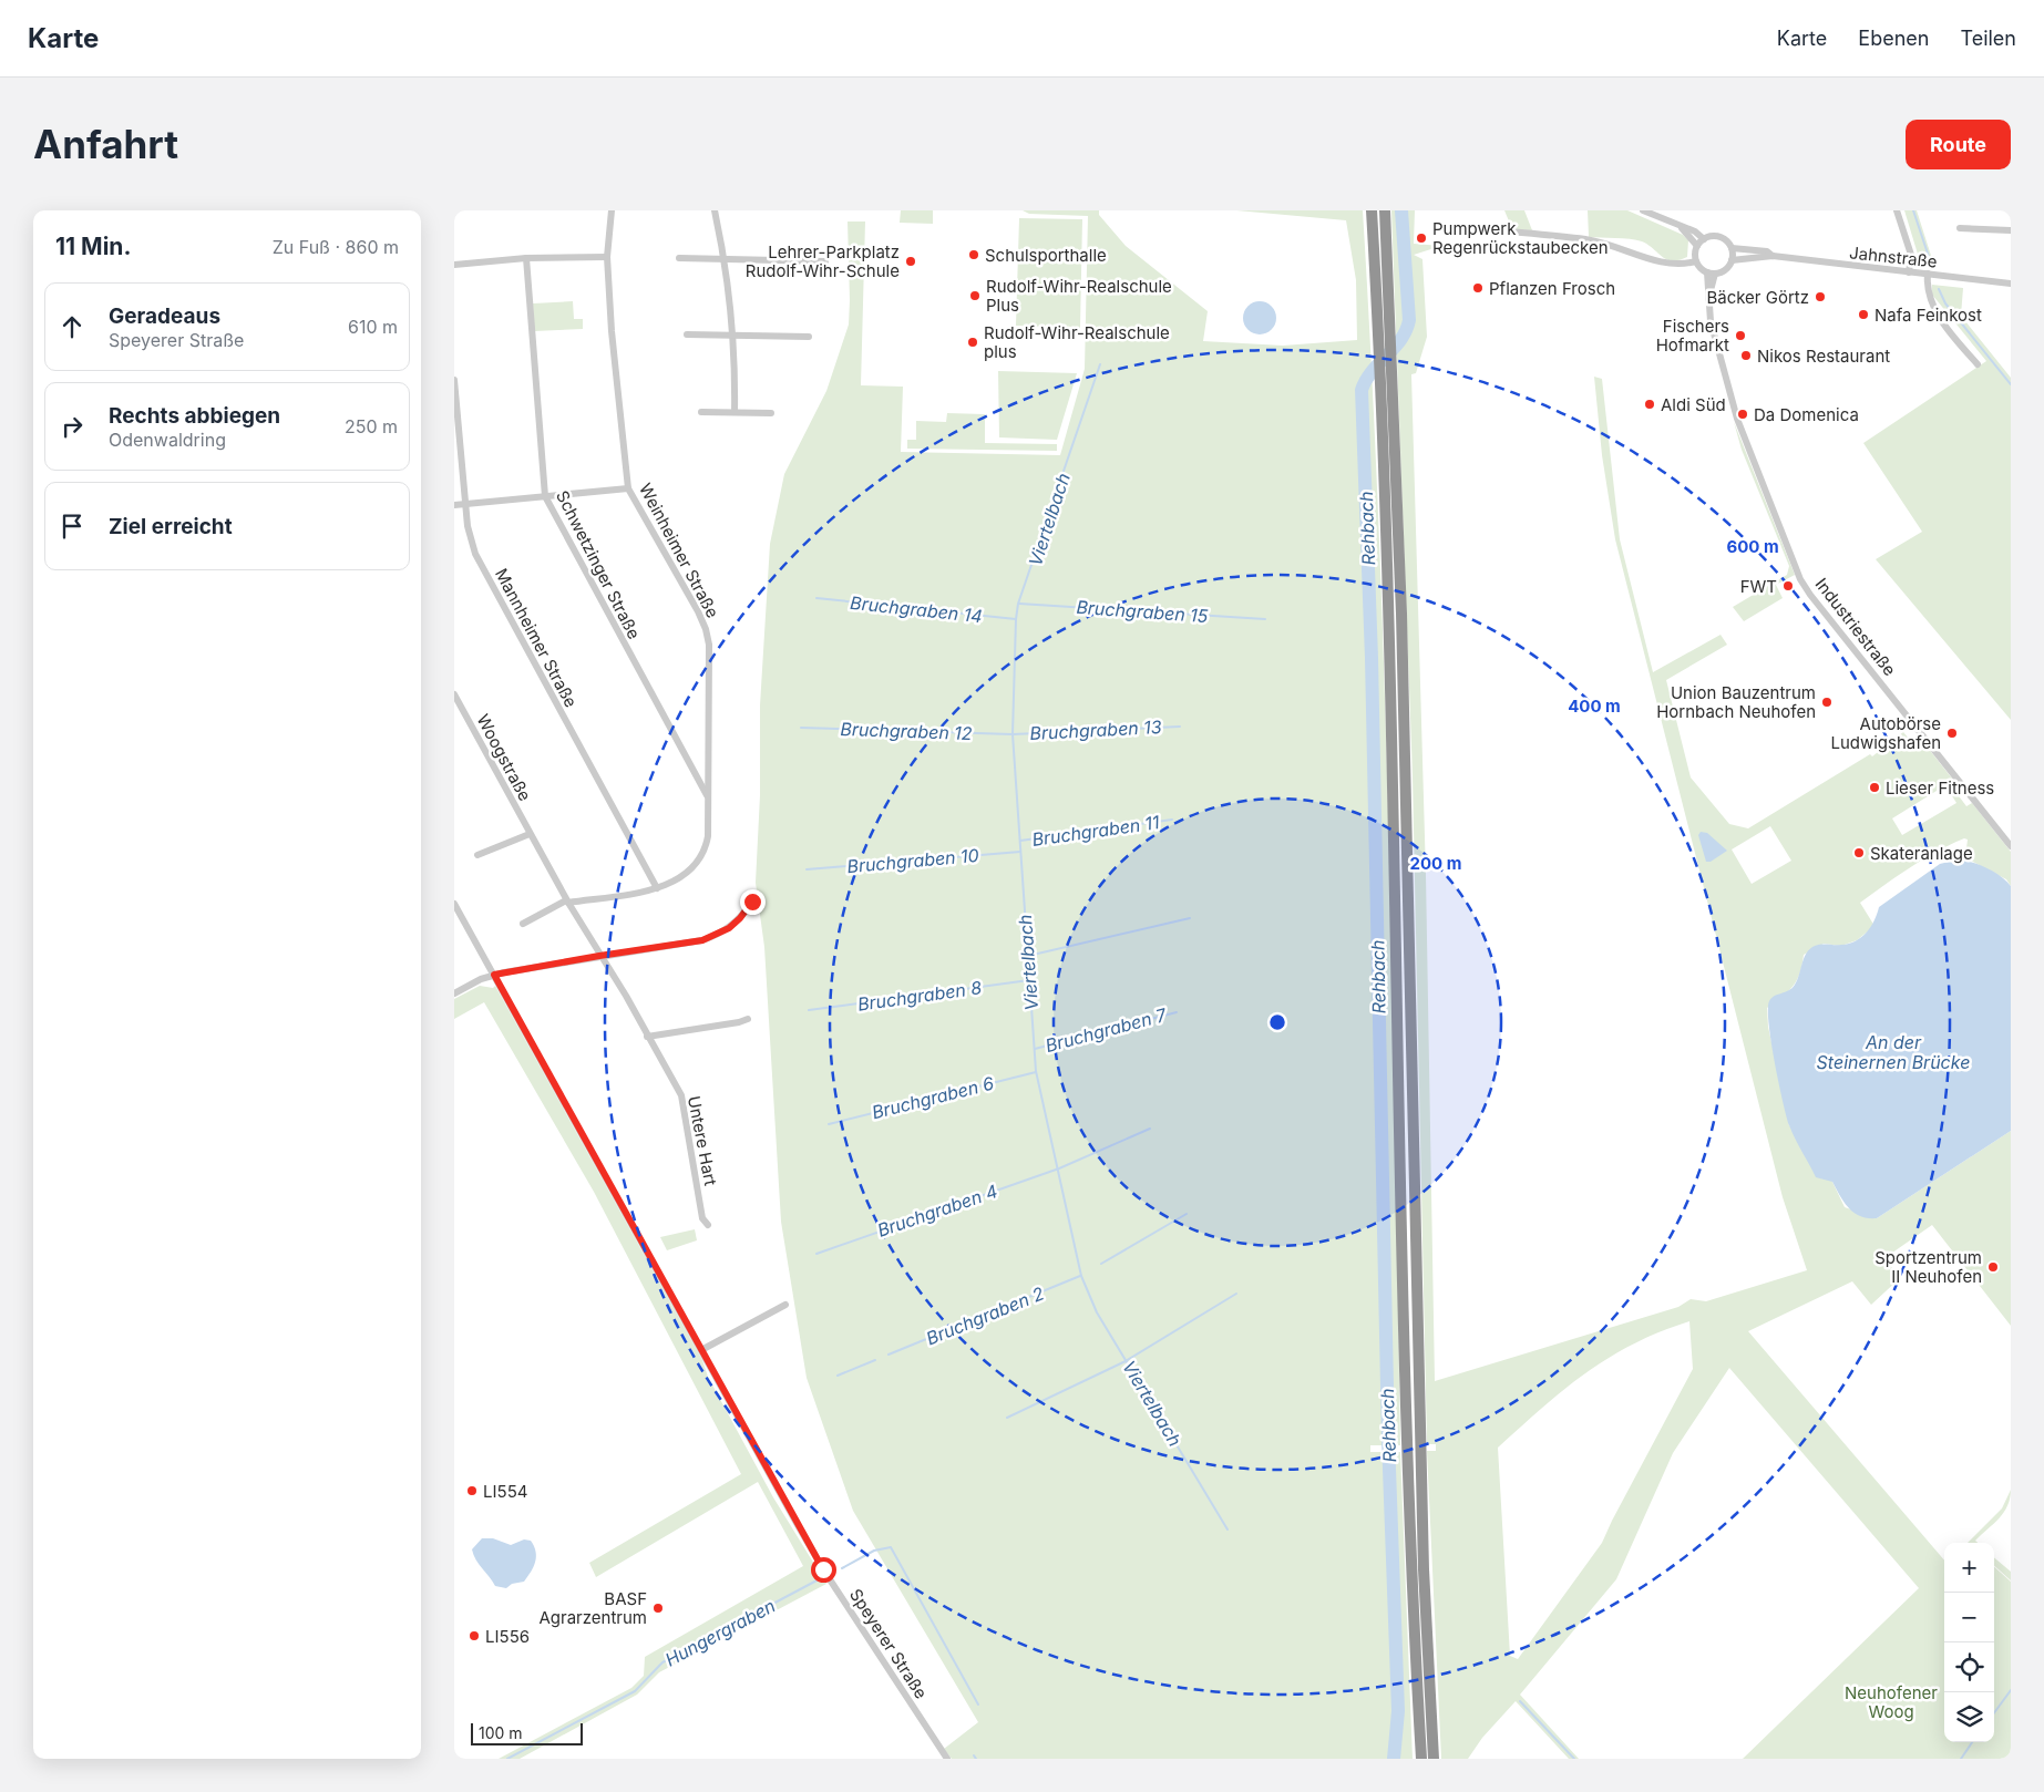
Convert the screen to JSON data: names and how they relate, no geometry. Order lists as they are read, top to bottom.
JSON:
{
  "streets": {
    "street": [
      "Jahnstraße",
      "Weinheimer Straße",
      "Schwetzinger Straße",
      "Industriestraße",
      "Mannheimer Straße",
      "Woogstraße",
      "Untere Hart",
      "Speyerer Straße"
    ]
  },
  "crossings": [
    ["Jahnstraße", "Industriestraße"],
    ["Weinheimer Straße", "Schwetzinger Straße"],
    ["Weinheimer Straße", "Mannheimer Straße"],
    ["Weinheimer Straße", "Woogstraße"],
    ["Woogstraße", "Untere Hart"]
  ],
  "water": [
    "Viertelbach",
    "Rehbach",
    "Bruchgraben 14",
    "Bruchgraben 15",
    "Bruchgraben 13",
    "Bruchgraben 12",
    "Bruchgraben 11",
    "Bruchgraben 10",
    "Bruchgraben 8",
    "Bruchgraben 7",
    "An der Steinernen Brücke",
    "Bruchgraben 6",
    "Bruchgraben 4",
    "Bruchgraben 2",
    "Hungergraben"
  ],
  "parks": ["Neuhofener Woog"],
  "places": [
    "Pumpwerk Regenrückstaubecken",
    "Schulsporthalle",
    "Lehrer-Parkplatz Rudolf-Wihr-Schule",
    "Pflanzen Frosch",
    "Rudolf-Wihr-Realschule Plus",
    "Bäcker Görtz",
    "Nafa Feinkost",
    "Fischers Hofmarkt",
    "Rudolf-Wihr-Realschule plus",
    "Nikos Restaurant",
    "Aldi Süd",
    "Da Domenica",
    "FWT",
    "Union Bauzentrum Hornbach Neuhofen",
    "Autobörse Ludwigshafen",
    "Lieser Fitness",
    "Skateranlage",
    "Sportzentrum II Neuhofen",
    "LI554",
    "BASF Agrarzentrum",
    "LI556"
  ],
  "scale_bar": "100 m",
  "page": {
    "header": "Karte",
    "nav": ["Karte", "Ebenen", "Teilen"],
    "buttons": "Route",
    "title": "Anfahrt",
    "heading": ["11 Min.", "Zu Fuß · 860 m"],
    "list": [
      ["Geradeaus", "Speyerer Straße", "610 m"],
      ["Rechts abbiegen", "Odenwaldring", "250 m"],
      "Ziel erreicht"
    ],
    "map_buttons": ["+", "−"],
    "scale": "100 m"
  },
  "rings": ["600 m", "400 m", "200 m"]
}
